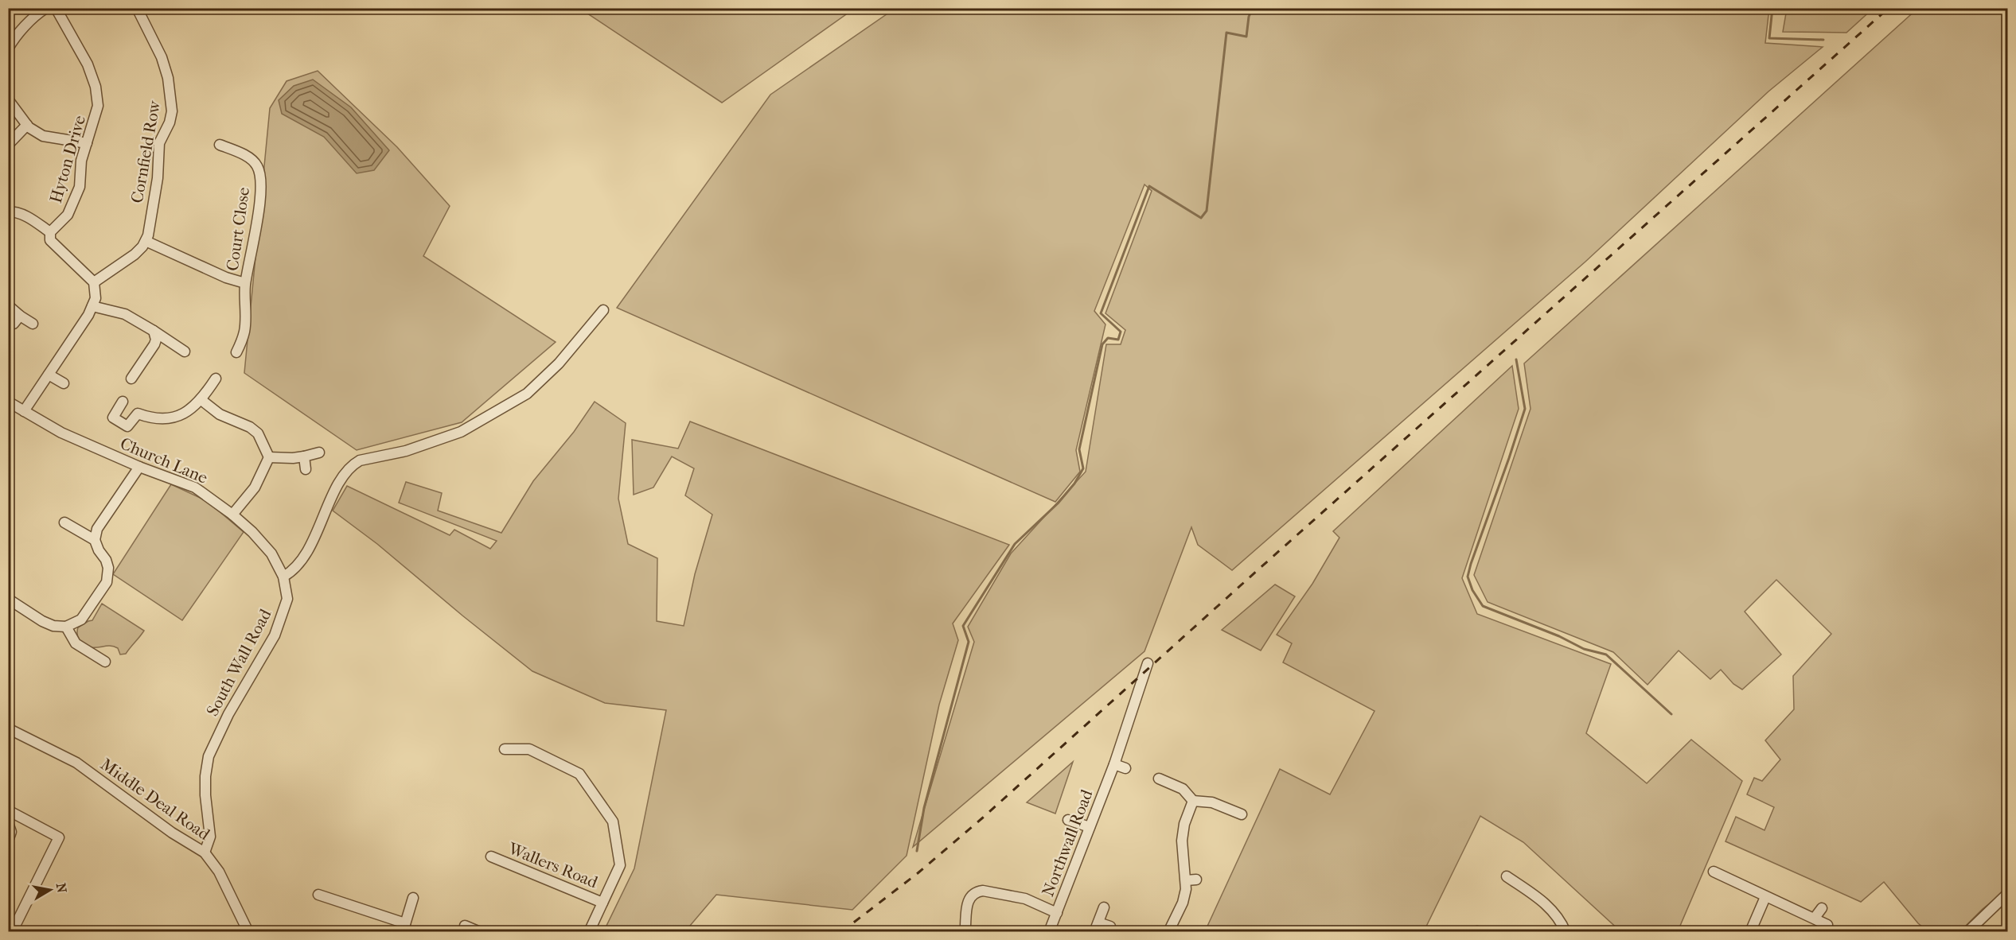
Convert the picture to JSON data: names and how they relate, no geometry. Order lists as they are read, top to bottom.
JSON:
{
  "streets": {
    "street": [
      "Cornfield Row",
      "Hyton Drive",
      "Court Close",
      "Church Lane",
      "South Wall Road",
      "Middle Deal Road",
      "Northwall Road",
      "Wallers Road"
    ]
  },
  "crossings": [
    ["Cornfield Row", "Court Close"],
    ["Church Lane", "South Wall Road"],
    ["South Wall Road", "Middle Deal Road"]
  ],
  "north": "right"
}
